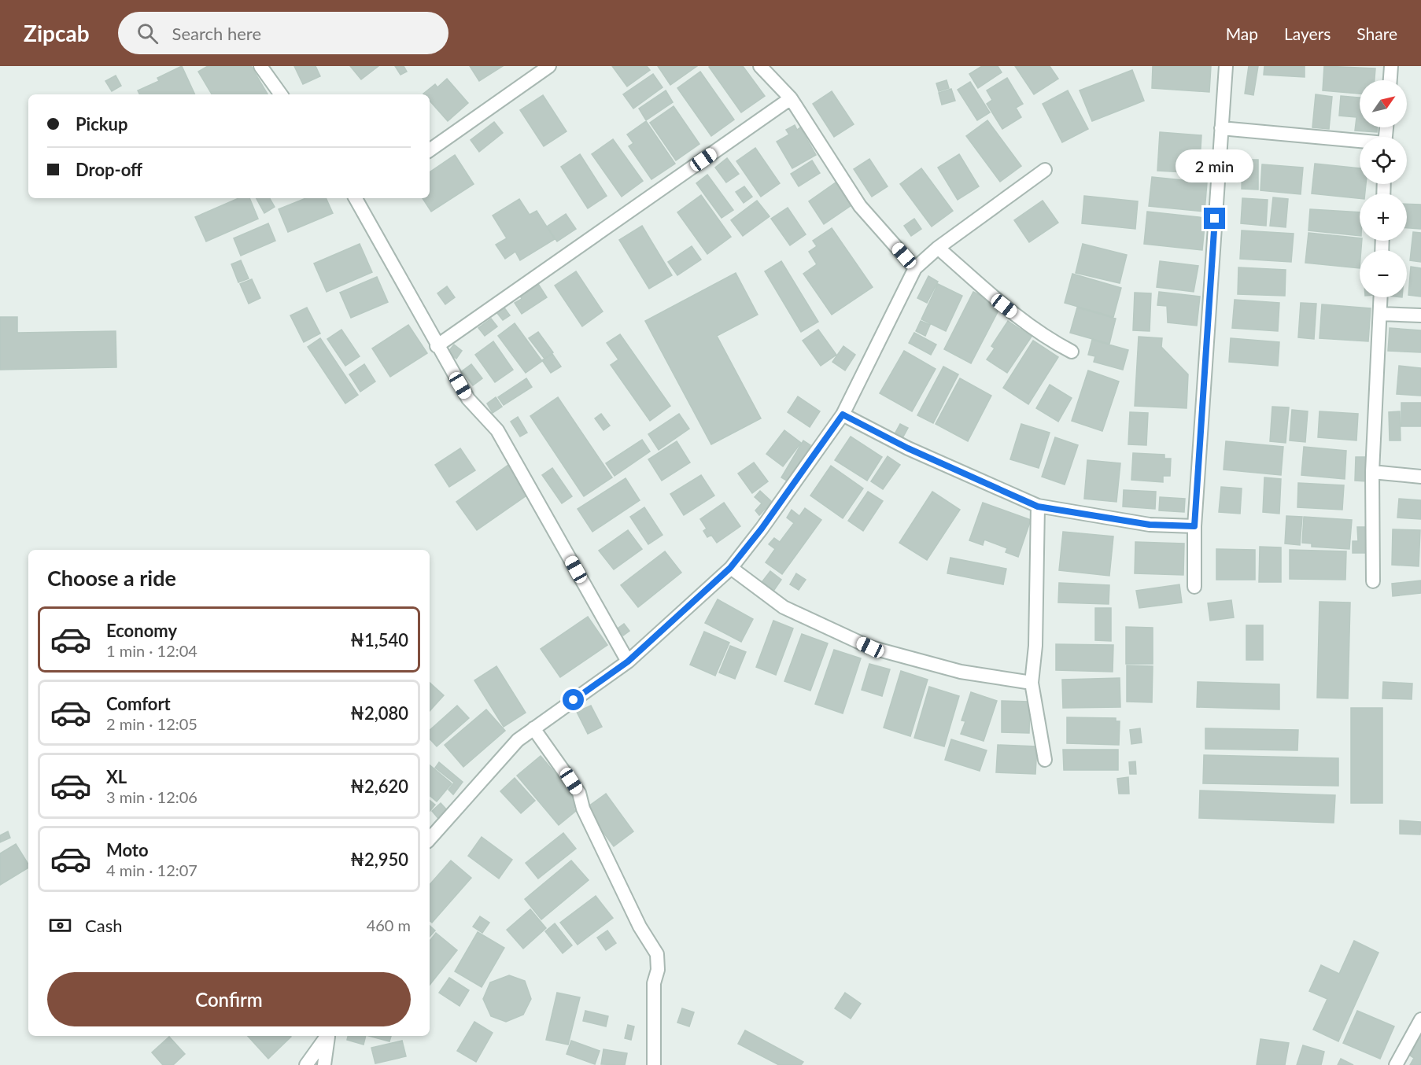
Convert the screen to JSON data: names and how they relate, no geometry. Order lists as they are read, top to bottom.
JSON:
{
  "north": "top right",
  "page": {
    "header": "Zipcab",
    "search": "Search here",
    "nav": ["Map", "Layers", "Share"],
    "map_buttons": ["+", "−"],
    "banner": ["Pickup", "Drop-off"],
    "bubble": "2 min",
    "heading": "Choose a ride",
    "list": [
      {
        "name": "Economy",
        "note": "1 min · 12:04",
        "value": "₦1,540"
      },
      {
        "name": "Comfort",
        "note": "2 min · 12:05",
        "value": "₦2,080"
      },
      {
        "name": "XL",
        "note": "3 min · 12:06",
        "value": "₦2,620"
      },
      {
        "name": "Moto",
        "note": "4 min · 12:07",
        "value": "₦2,950"
      }
    ],
    "pay": ["Cash", "460 m"],
    "buttons": "Confirm"
  }
}
